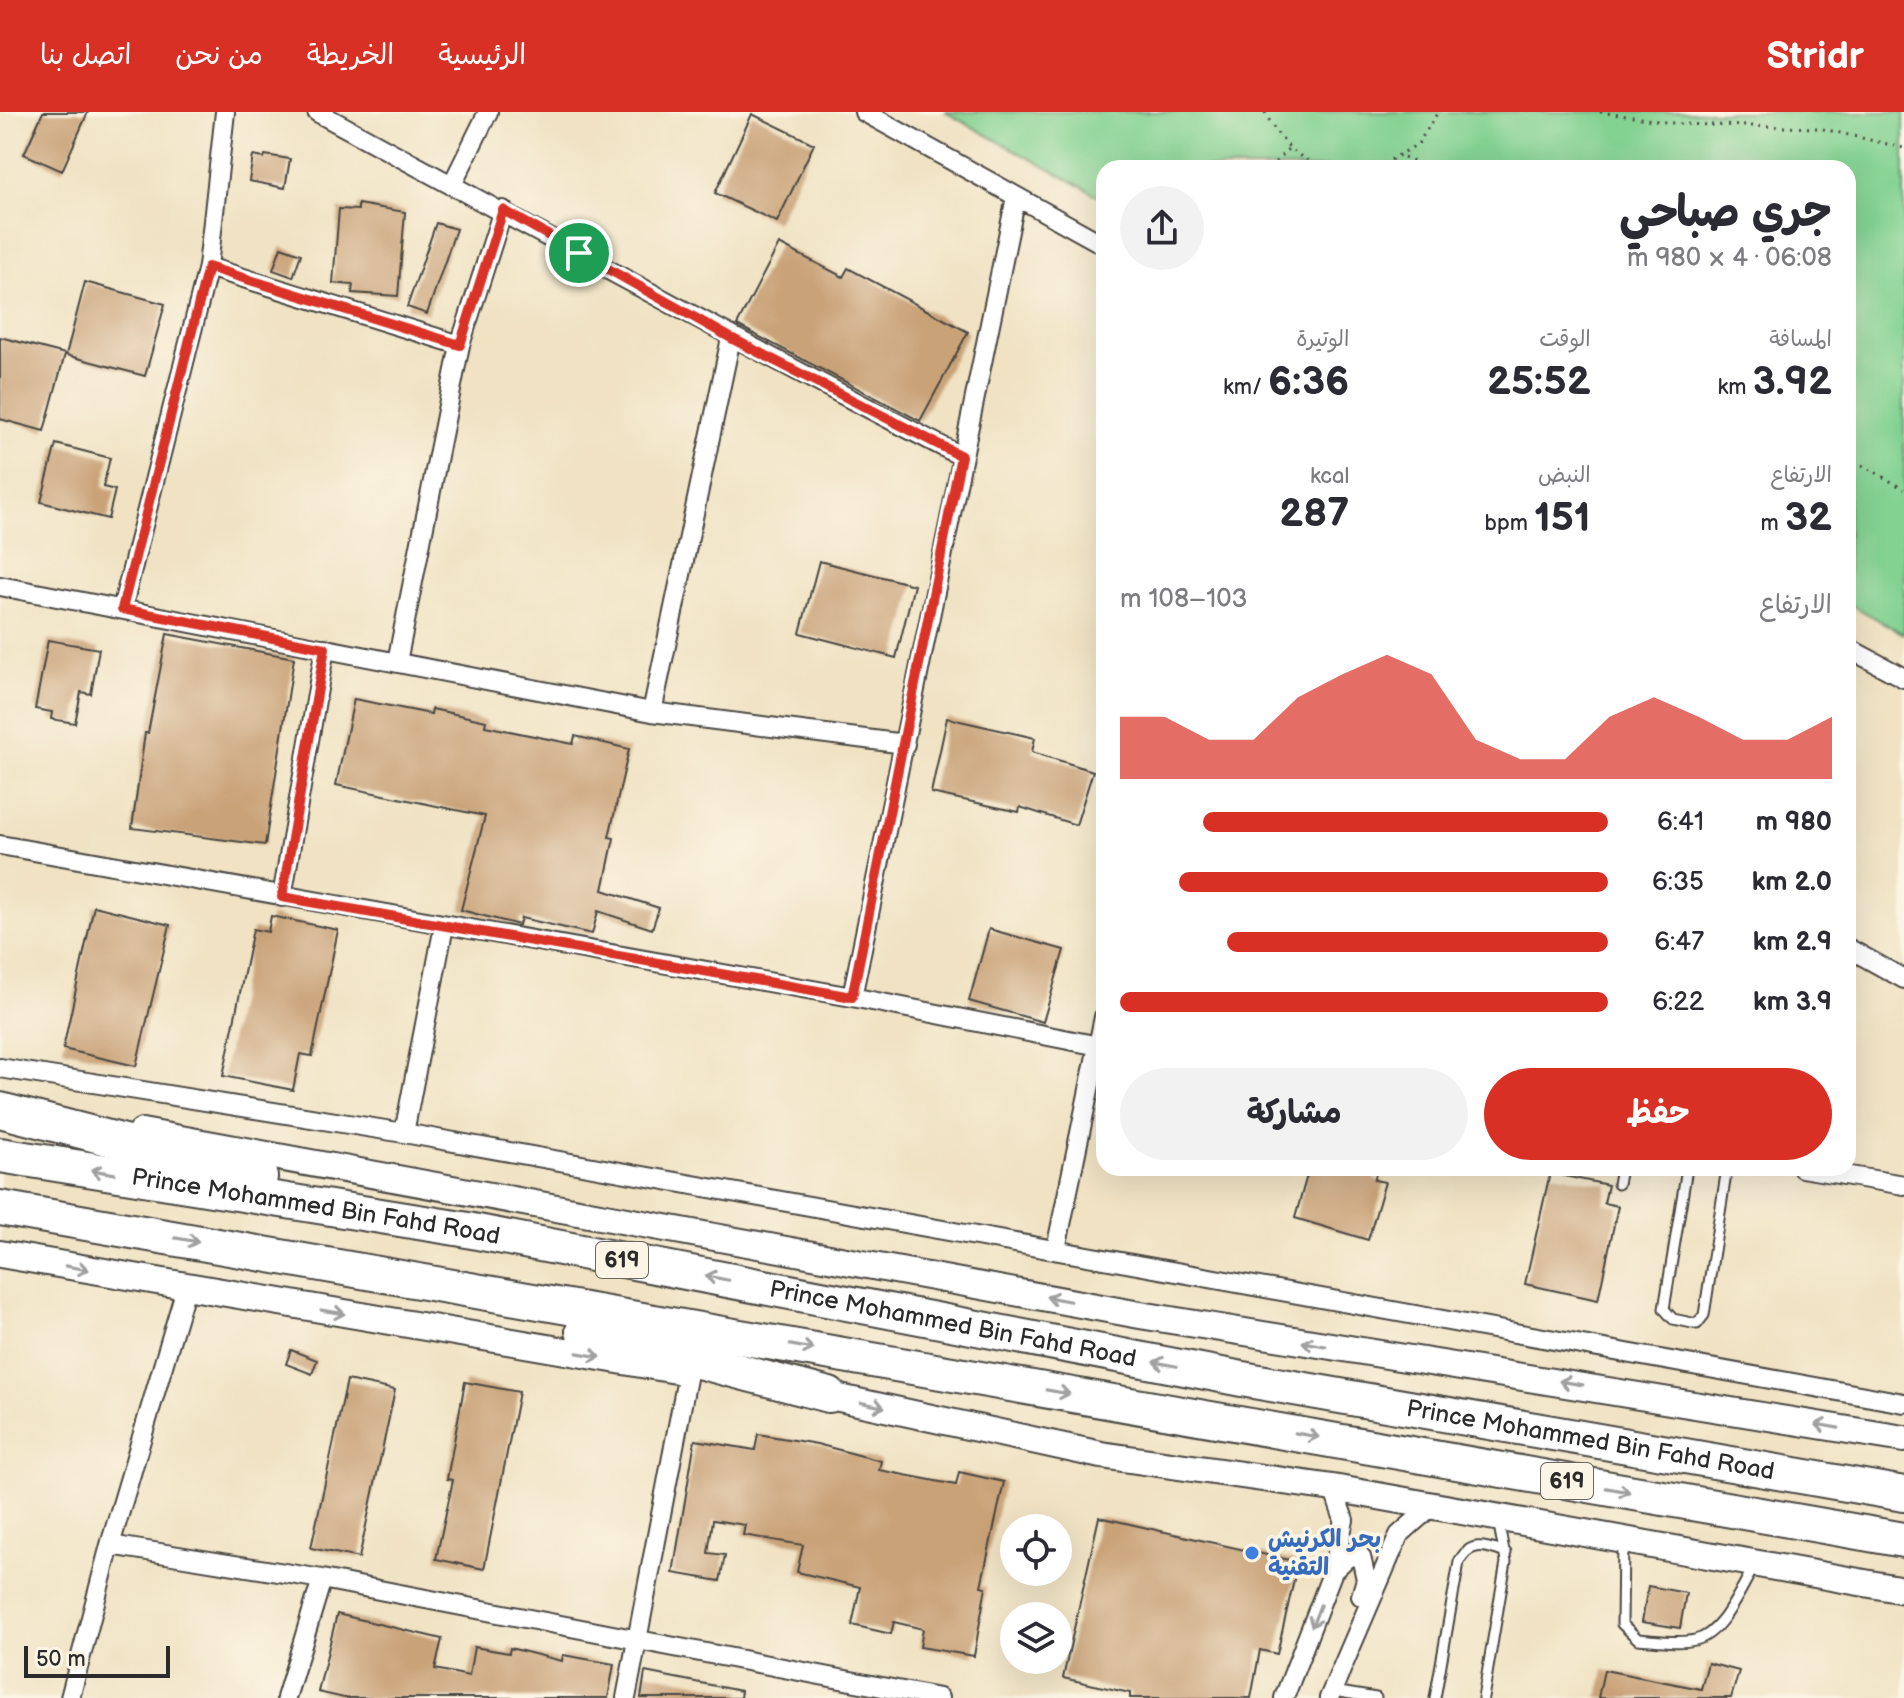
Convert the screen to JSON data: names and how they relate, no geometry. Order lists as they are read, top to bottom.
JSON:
{
  "streets": {
    "highway": ["Prince Mohammed Bin Fahd Road", "619"]
  },
  "places": ["بحر الكرنيش التقنية"],
  "scale_bar": "50 m",
  "page": {
    "header": "Stridr",
    "nav": [
      "الرئيسية",
      "الخريطة",
      "من نحن",
      "اتصل بنا"
    ],
    "heading": ["جري صباحي", "06:08 · 4 × 980 m"],
    "stats": [
      ["المسافة", "3.92 km"],
      ["الوقت", "25:52"],
      ["الوتيرة", "6:36 /km"],
      ["الارتفاع", "32 m"],
      ["النبض", "151 bpm"],
      ["kcal", "287"]
    ],
    "chart": ["الارتفاع", "103–108 m"],
    "list": [
      {
        "name": "980 m",
        "note": "6:41"
      },
      {
        "name": "2.0 km",
        "note": "6:35"
      },
      {
        "name": "2.9 km",
        "note": "6:47"
      },
      {
        "name": "3.9 km",
        "note": "6:22"
      }
    ],
    "buttons": ["حفظ", "مشاركة"],
    "scale": "50 m"
  }
}
